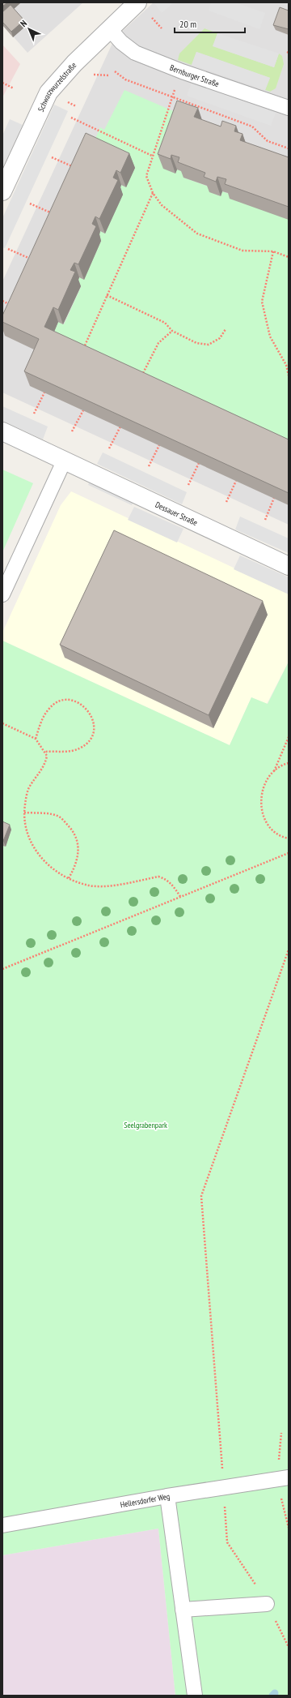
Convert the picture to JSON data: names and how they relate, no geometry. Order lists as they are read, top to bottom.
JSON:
{
  "streets": {
    "street": ["Schwarzwurzelstraße", "Dessauer Straße"],
    "lane": ["Bernburger Straße", "Hellersdorfer Weg"]
  },
  "crossings": [
    ["Bernburger Straße", "Schwarzwurzelstraße"]
  ],
  "parks": ["Seelgrabenpark"],
  "scale_bar": "20 m",
  "north": "top left"
}
